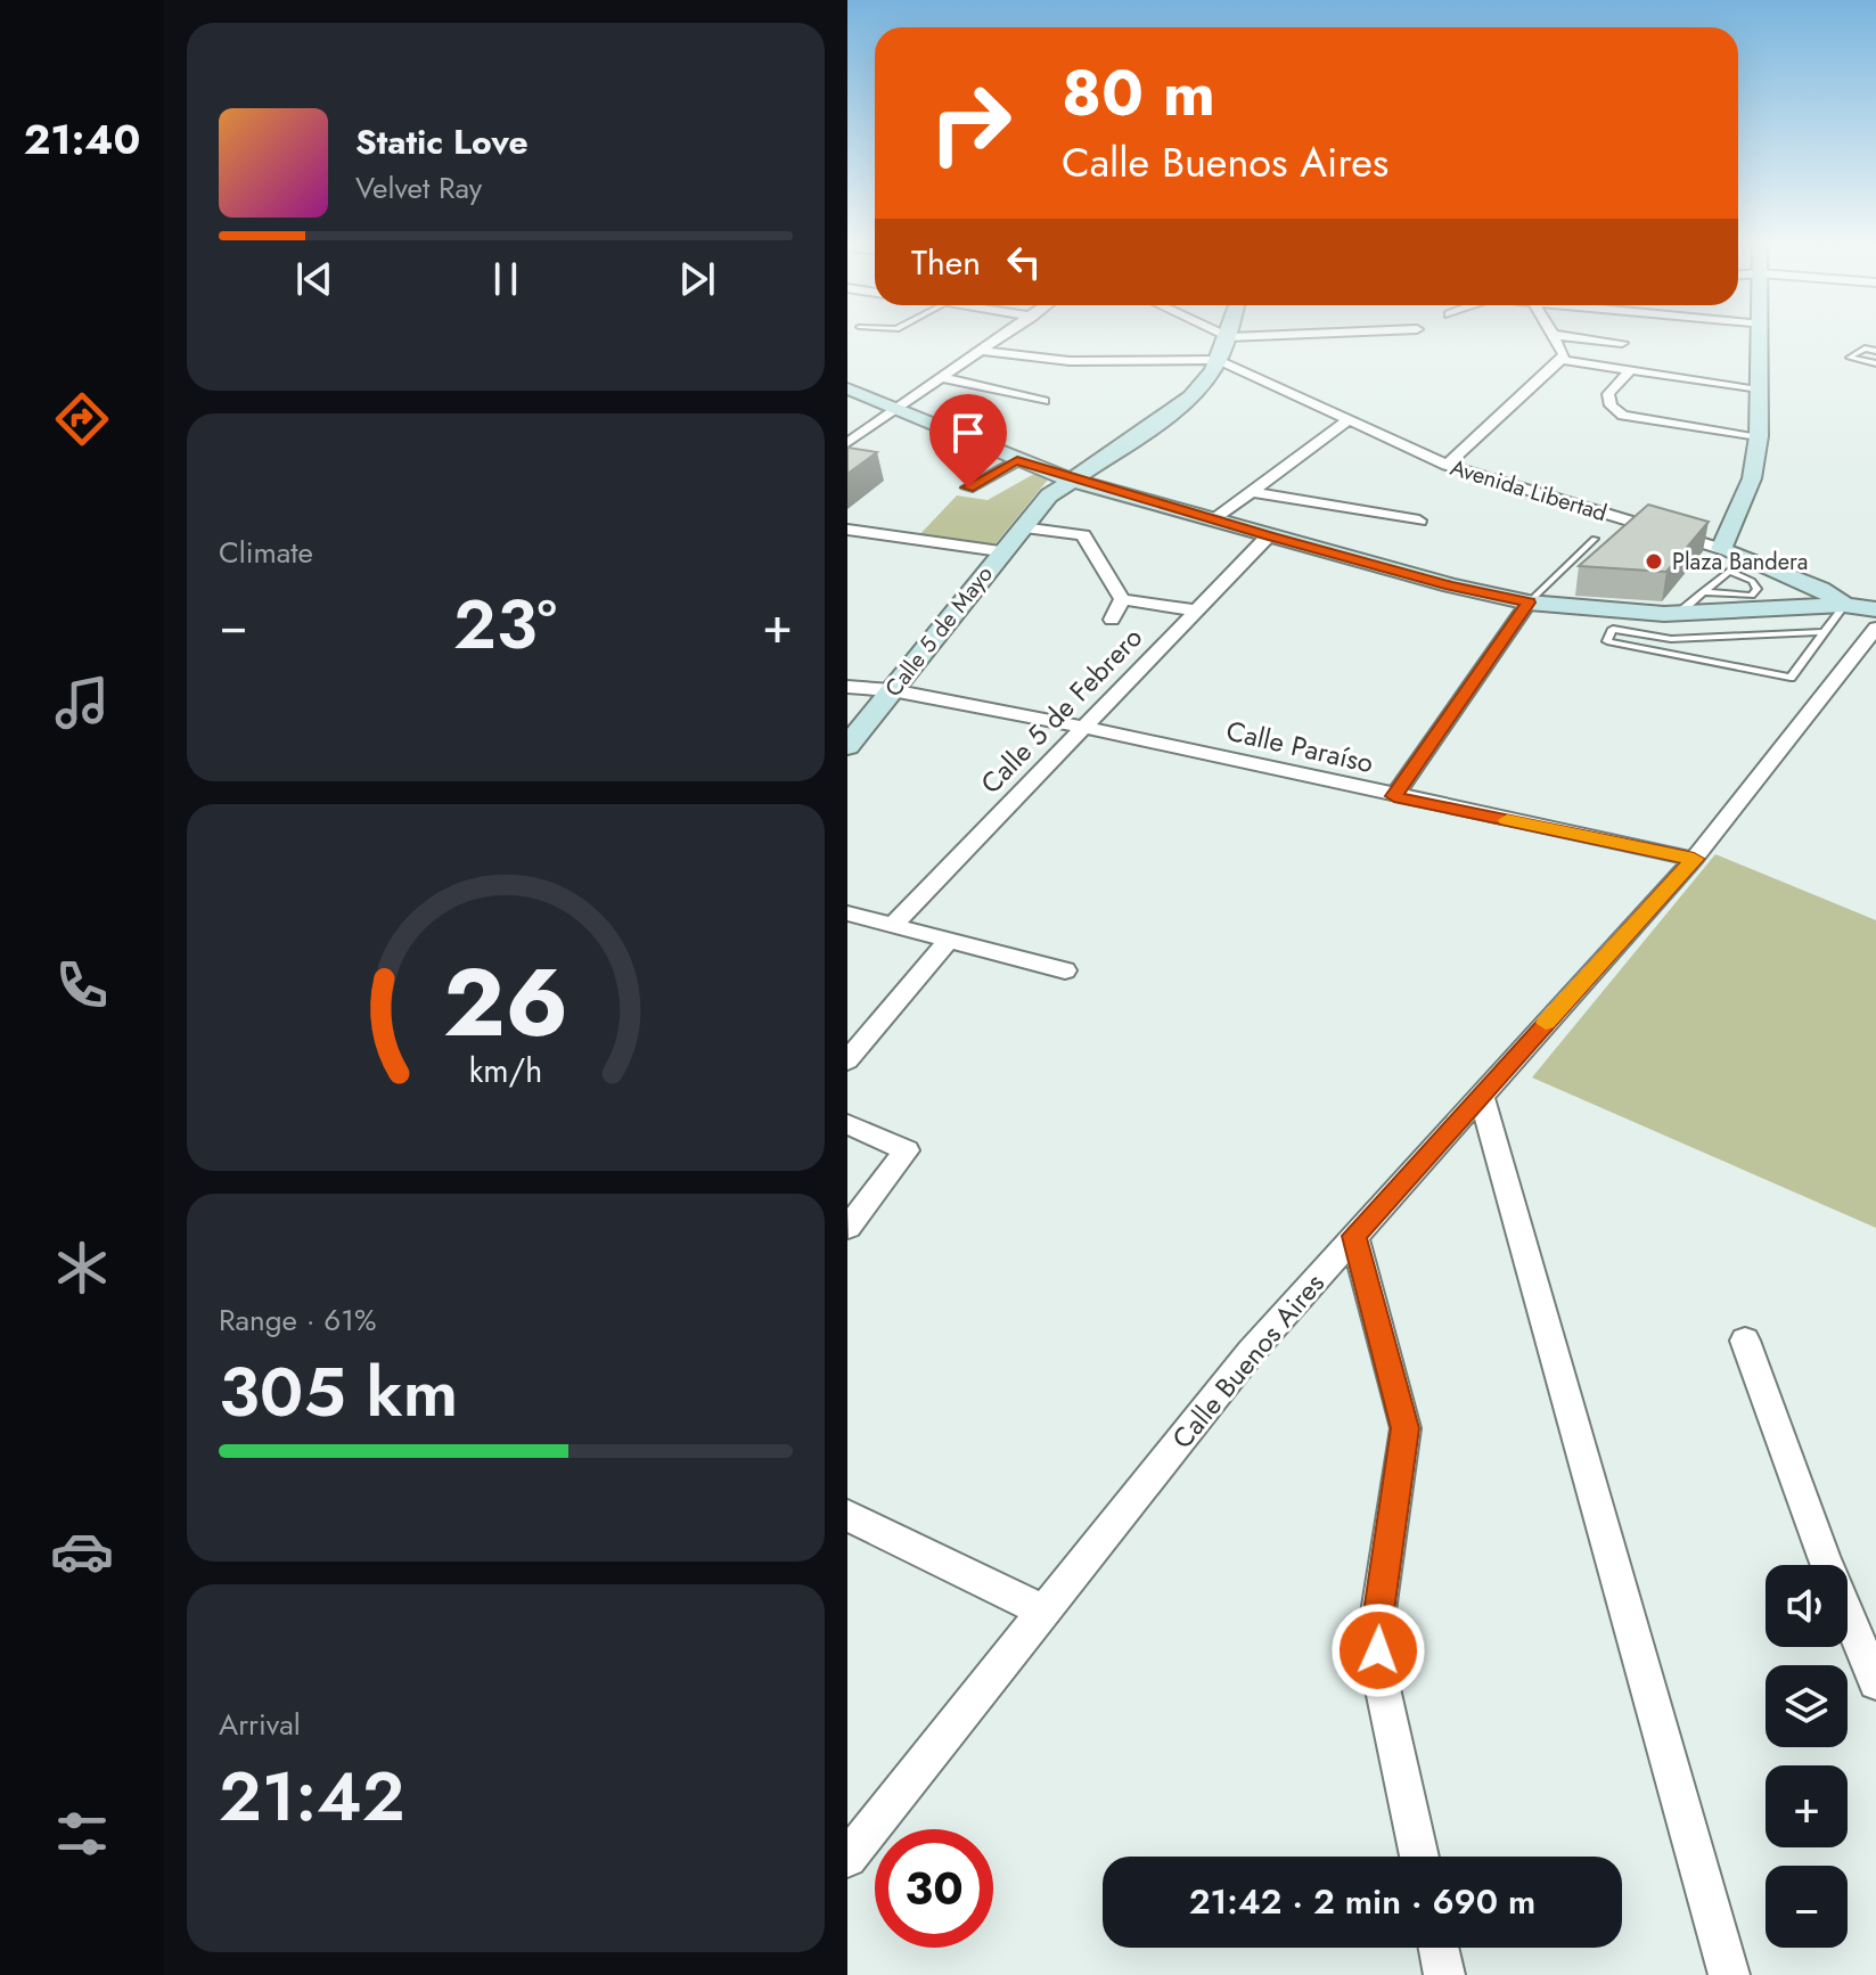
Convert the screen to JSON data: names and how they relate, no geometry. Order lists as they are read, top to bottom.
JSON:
{
  "streets": {
    "main road": ["Avenida Libertad", "Calle 5 de Mayo"],
    "street": ["Calle 5 de Febrero", "Calle Paraíso", "Calle Buenos Aires"]
  },
  "crossings": [
    ["Avenida Libertad", "Calle 5 de Mayo"],
    ["Calle 5 de Mayo", "Calle Paraíso"],
    ["Calle 5 de Febrero", "Calle Paraíso"],
    ["Calle Paraíso", "Calle Buenos Aires"]
  ],
  "places": ["Plaza Bandera"],
  "page": {
    "tabs": "21:40",
    "turn": ["80 m", "Calle Buenos Aires"],
    "song": ["Static Love", "Velvet Ray"],
    "then": "Then",
    "tile": [
      "Climate",
      ["Range · 61%", "305 km"],
      ["Arrival", "21:42"]
    ],
    "heat": ["−", "23°", "+"],
    "map_buttons": ["+", "−"],
    "limit": "30",
    "trip": "21:42 · 2 min · 690 m",
    "gauge": ["26", "km/h"]
  }
}
